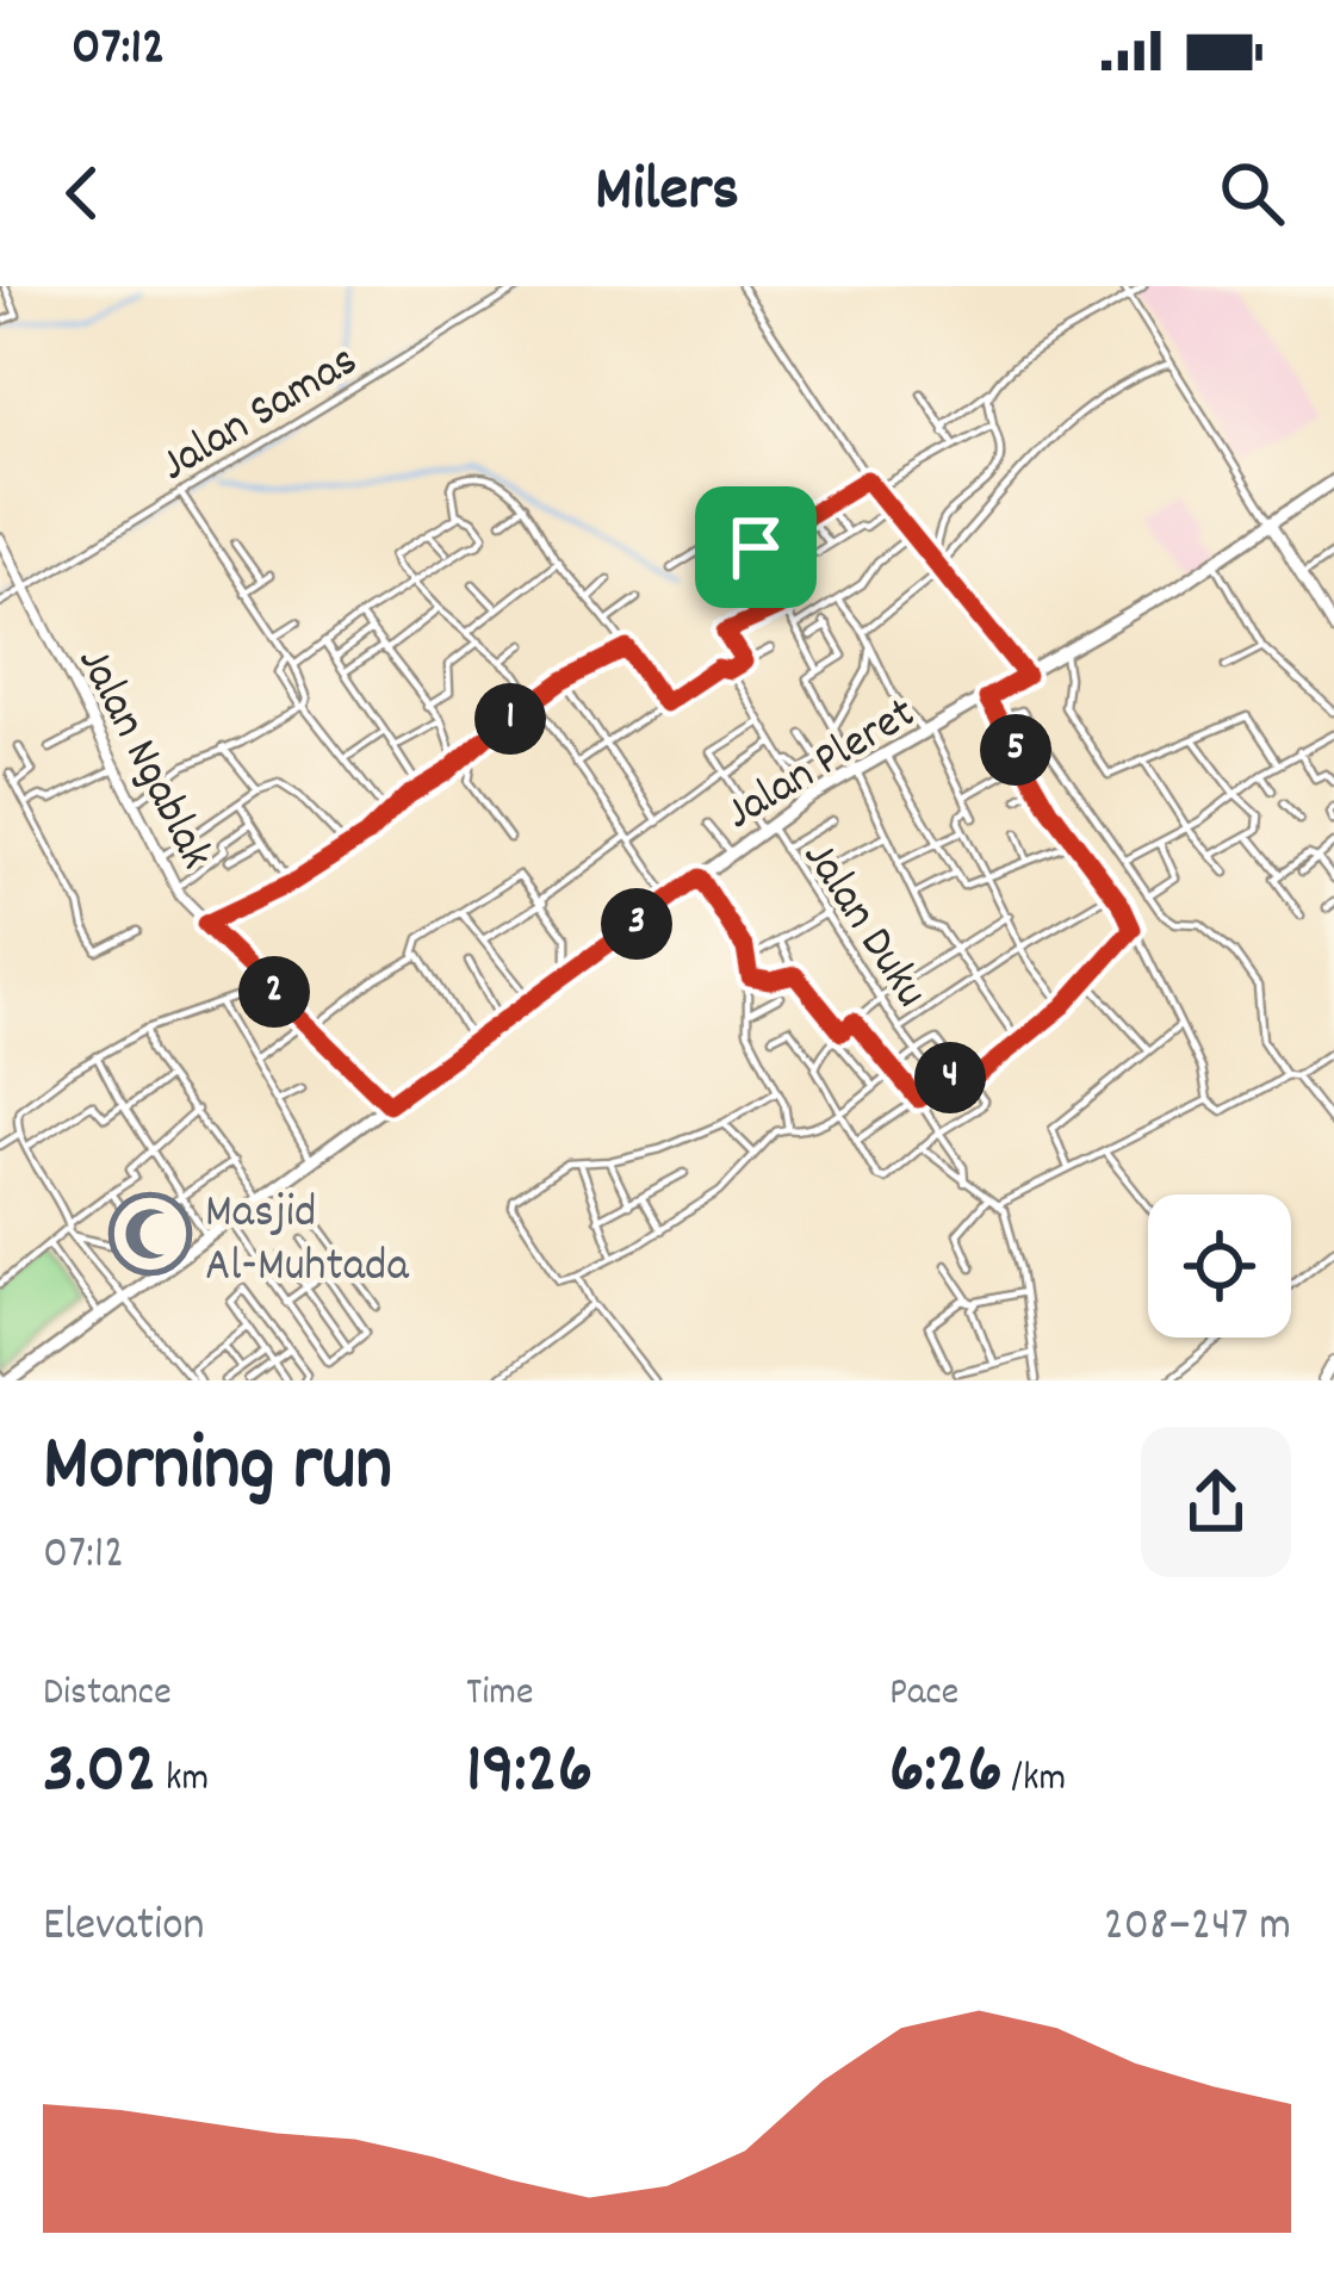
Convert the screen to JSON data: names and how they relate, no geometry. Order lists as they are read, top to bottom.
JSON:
{
  "streets": {
    "main road": ["Jalan Pleret"],
    "street": ["Jalan Samas", "Jalan Ngablak", "Jalan Duku"]
  },
  "crossings": [
    ["Jalan Samas", "Jalan Ngablak"],
    ["Jalan Ngablak", "Jalan Pleret"],
    ["Jalan Pleret", "Jalan Duku"]
  ],
  "places": {
    "mosque": ["Masjid Al-Muhtada"]
  },
  "page": {
    "status": "07:12",
    "header": "Milers",
    "pins": [
      "1",
      "5",
      "3",
      "2",
      "4"
    ],
    "heading": ["Morning run", "07:12"],
    "stats": [
      ["Distance", "3.02 km"],
      ["Time", "19:26"],
      ["Pace", "6:26 /km"]
    ],
    "chart": ["Elevation", "208–247 m"]
  }
}
